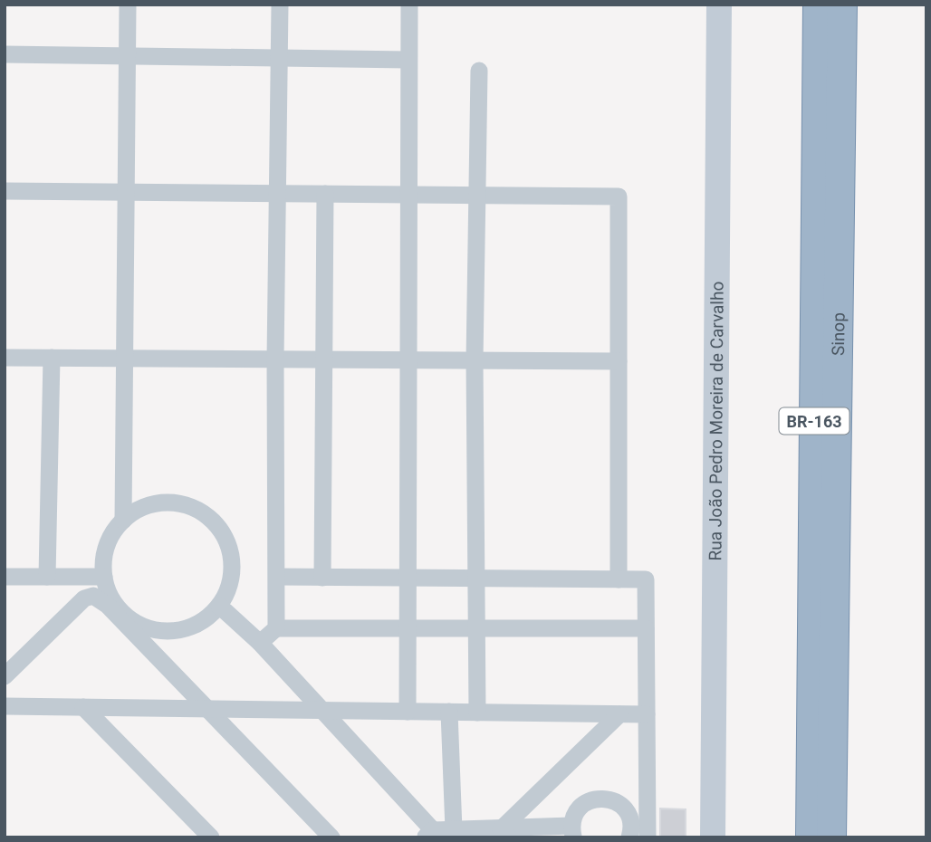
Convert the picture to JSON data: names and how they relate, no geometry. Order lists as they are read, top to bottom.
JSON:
{
  "streets": {
    "highway": ["Sinop", "BR-163"],
    "main road": ["Rua João Pedro Moreira de Carvalho"]
  }
}
